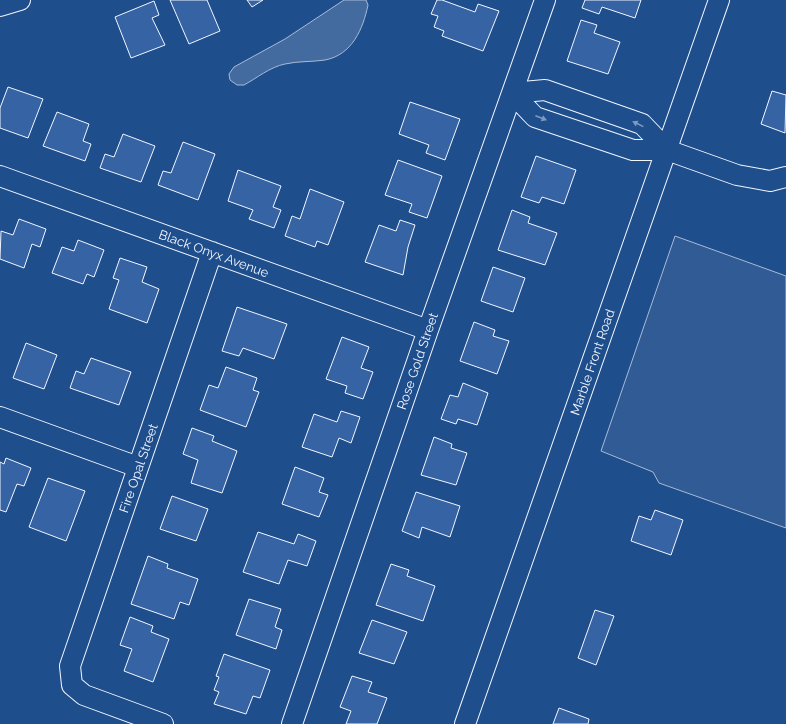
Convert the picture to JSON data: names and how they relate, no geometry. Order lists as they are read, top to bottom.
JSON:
{
  "streets": {
    "street": [
      "Black Onyx Avenue",
      "Rose Gold Street",
      "Marble Front Road",
      "Fire Opal Street"
    ]
  },
  "crossings": [
    ["Black Onyx Avenue", "Rose Gold Street"],
    ["Black Onyx Avenue", "Fire Opal Street"]
  ]
}
